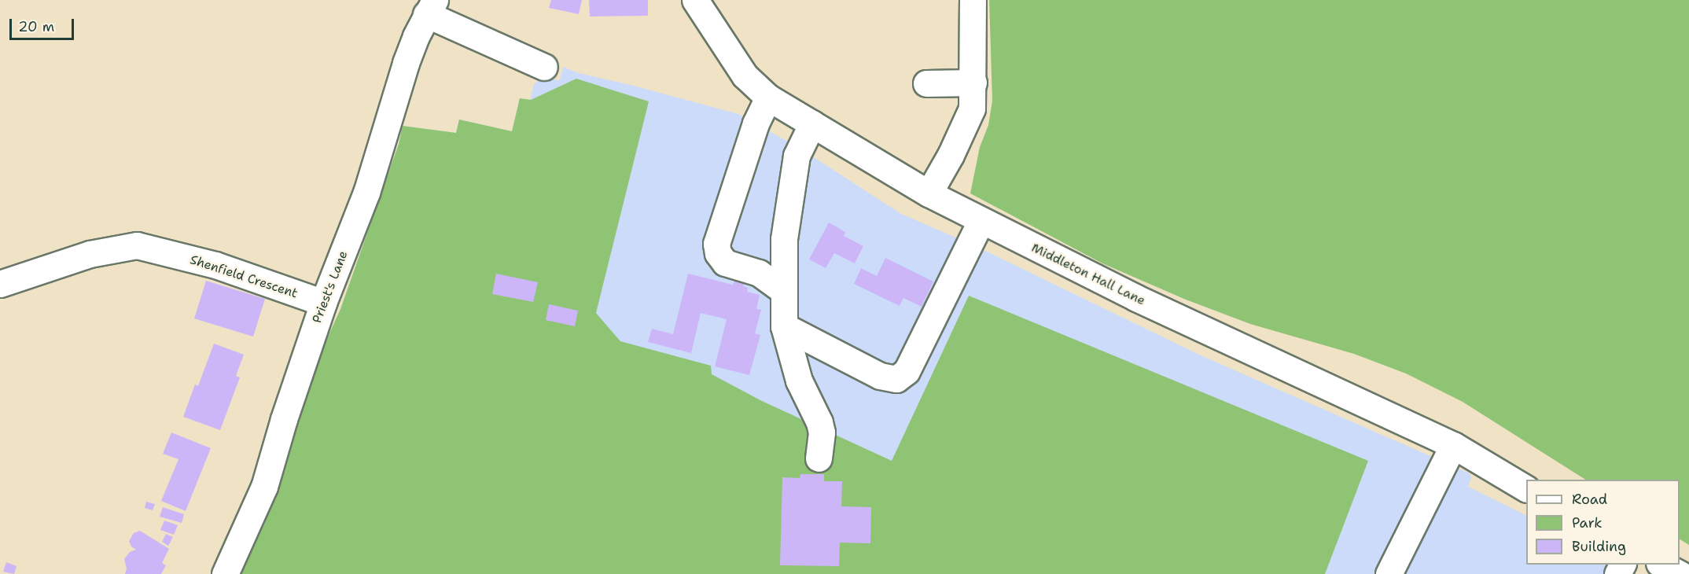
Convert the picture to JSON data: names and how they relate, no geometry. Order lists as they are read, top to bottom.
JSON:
{
  "streets": {
    "street": ["Middleton Hall Lane", "Shenfield Crescent", "Priest's Lane"]
  },
  "crossings": [
    ["Shenfield Crescent", "Priest's Lane"]
  ],
  "legend": ["Road", "Park", "Building"],
  "scale_bar": "20 m"
}
